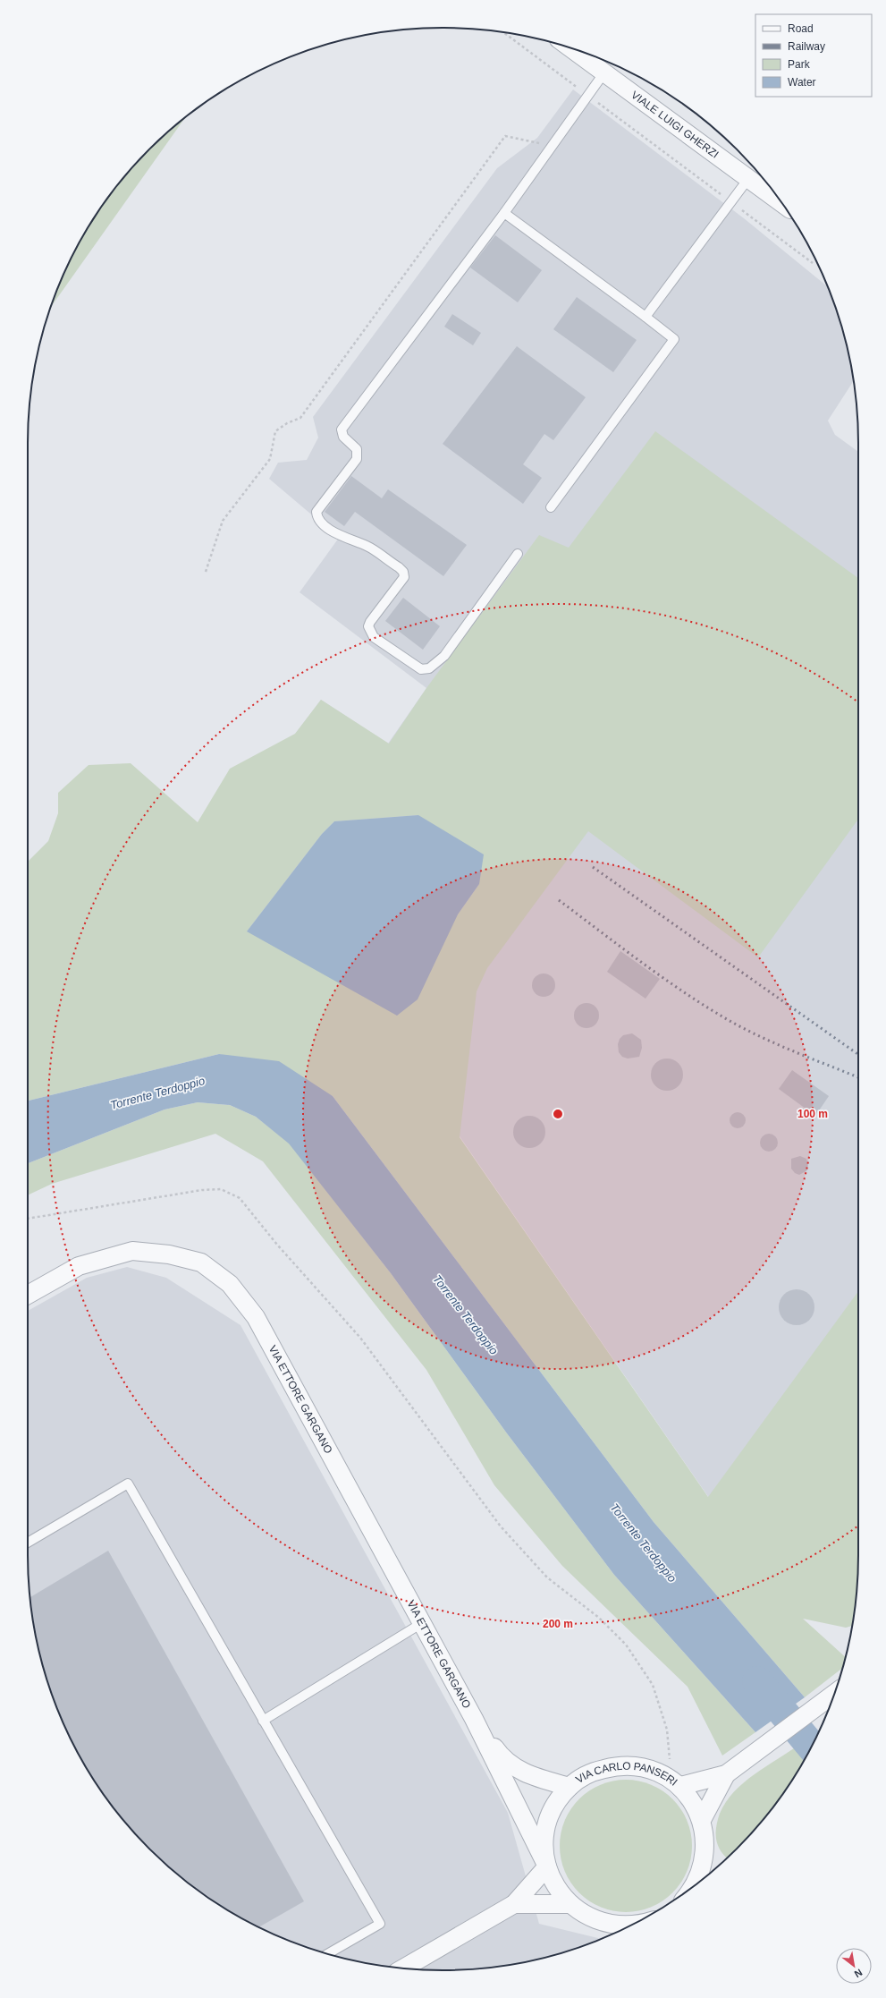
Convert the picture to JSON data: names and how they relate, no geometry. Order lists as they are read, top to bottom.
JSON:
{
  "streets": {
    "street": ["VIALE LUIGI GHERZI", "VIA ETTORE GARGANO", "VIA CARLO PANSERI"]
  },
  "crossings": [
    ["VIA ETTORE GARGANO", "VIA CARLO PANSERI"]
  ],
  "water": ["Torrente Terdoppio"],
  "legend": [
    "Road",
    "Railway",
    "Park",
    "Water"
  ],
  "north": "bottom right",
  "rings": ["100 m", "200 m"]
}
